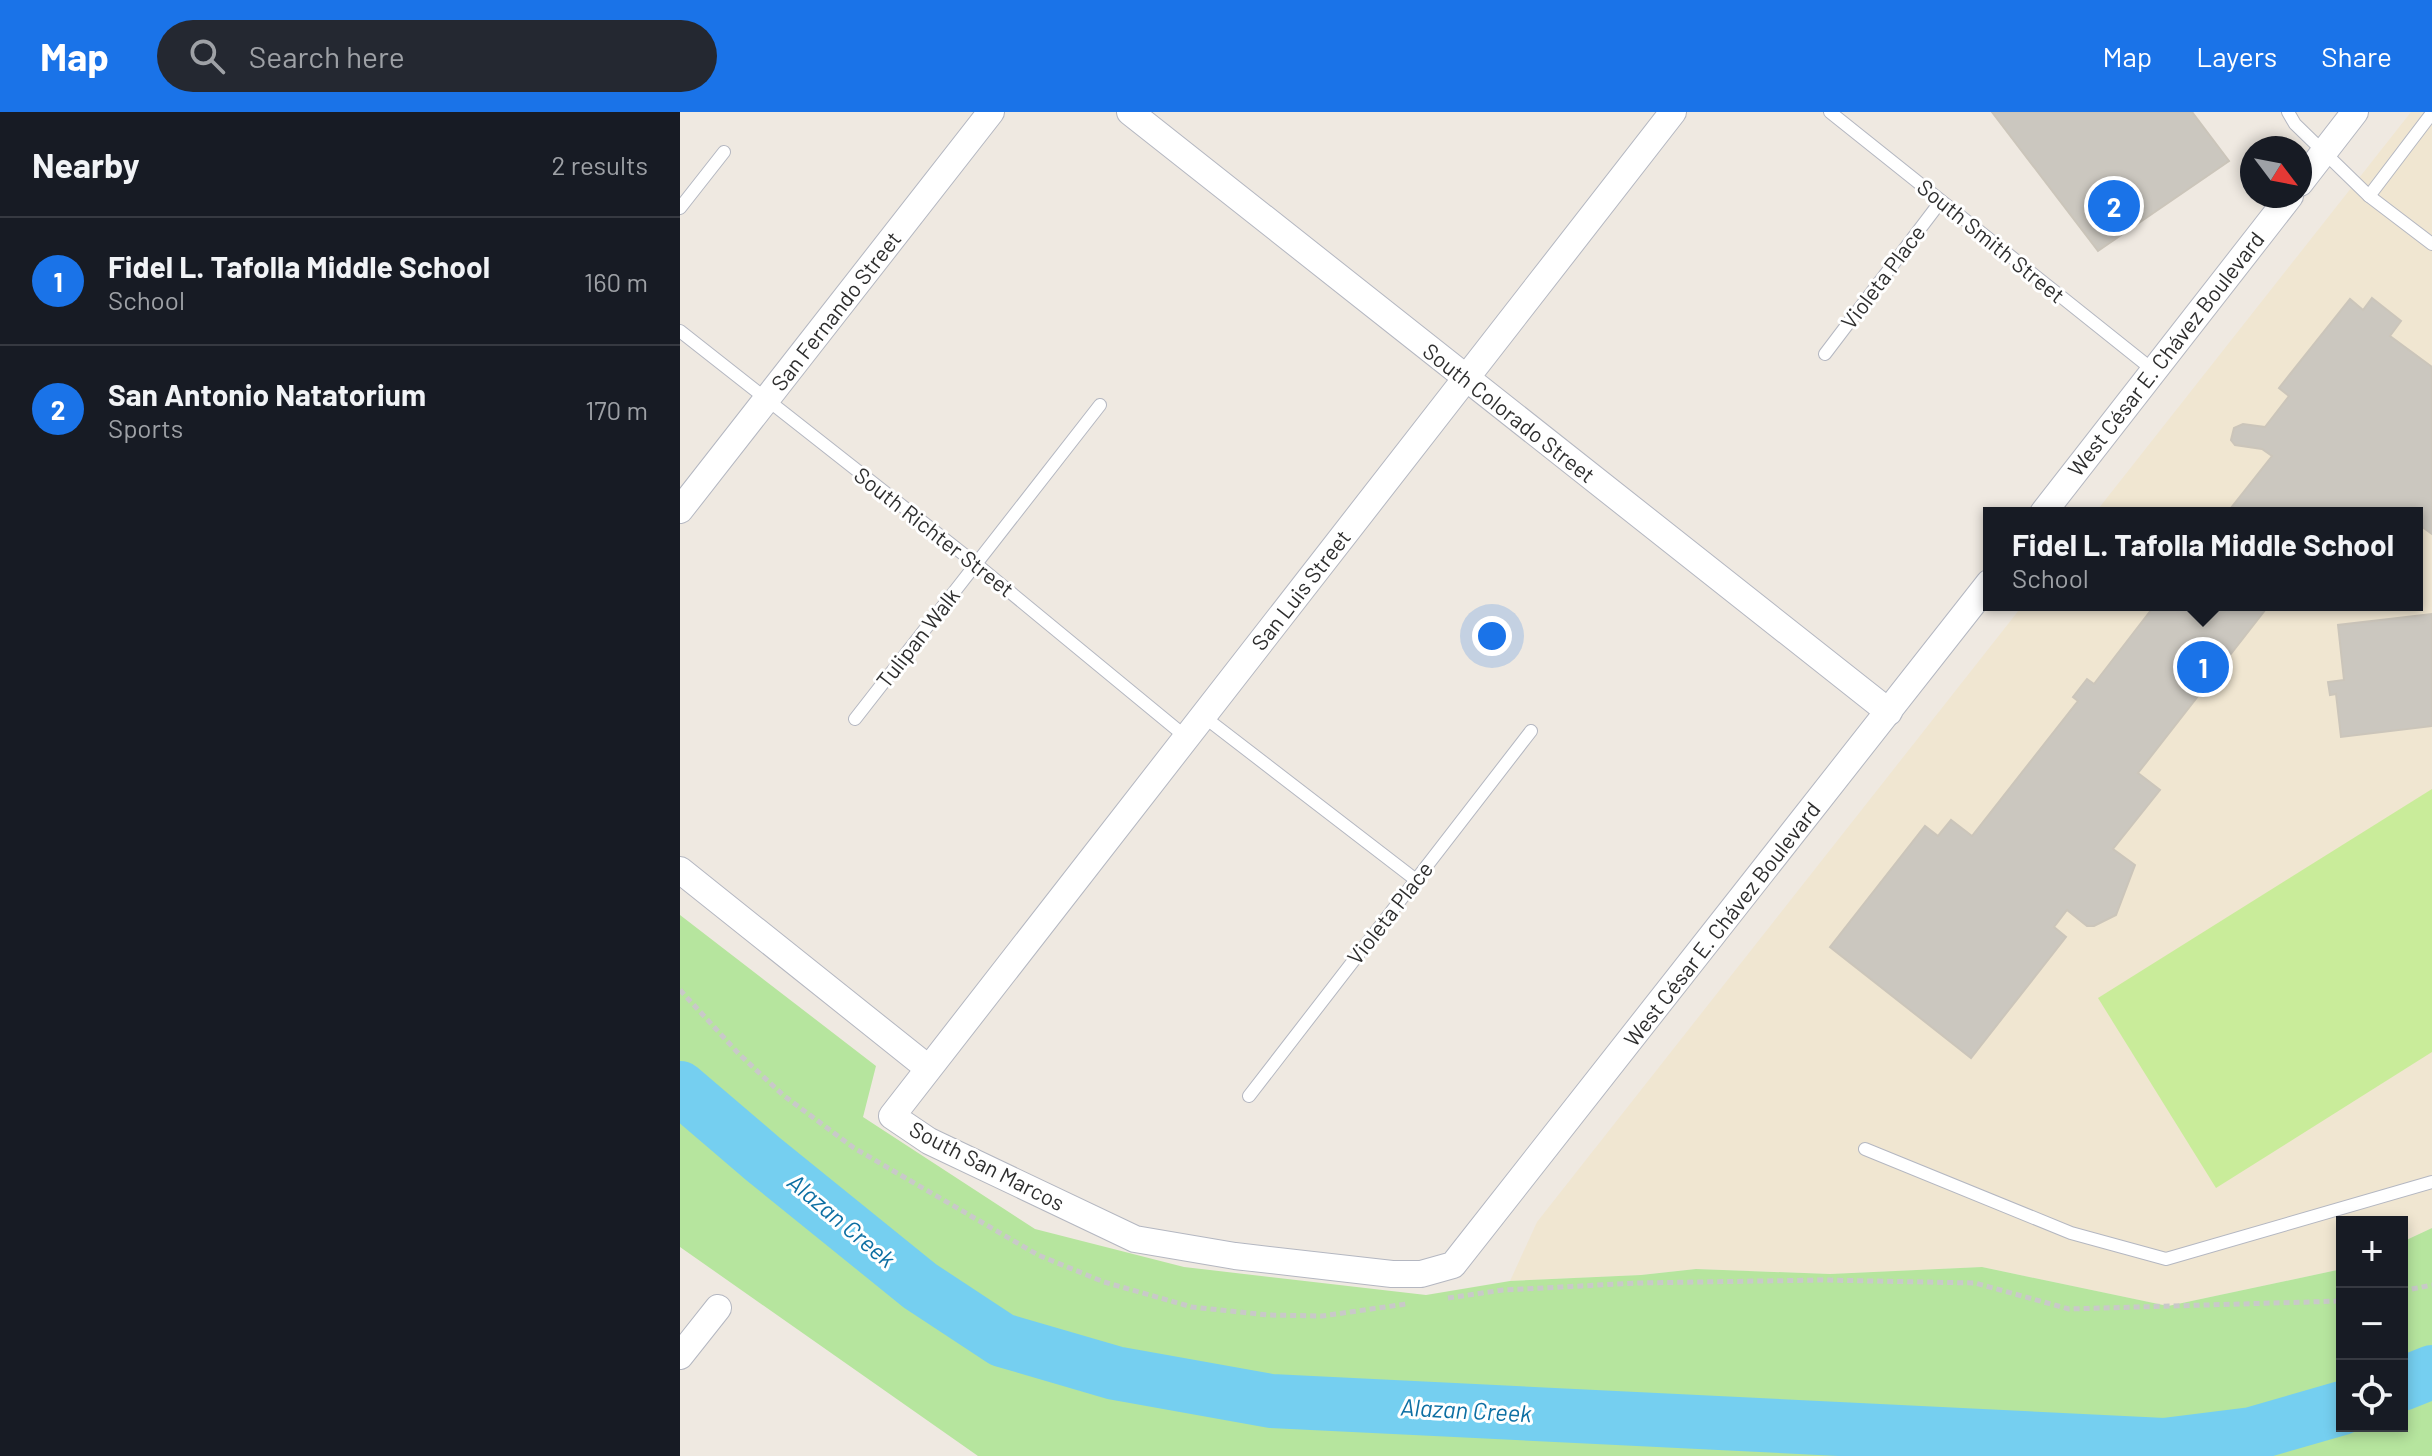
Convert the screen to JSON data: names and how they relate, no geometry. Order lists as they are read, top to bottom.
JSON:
{
  "streets": {
    "street": [
      "San Fernando Street",
      "West César E. Chávez Boulevard",
      "South Colorado Street",
      "San Luis Street",
      "South San Marcos"
    ],
    "lane": [
      "South Smith Street",
      "Violeta Place",
      "South Richter Street",
      "Tulipan Walk"
    ]
  },
  "crossings": [
    ["South Smith Street", "Violeta Place"],
    ["South Smith Street", "West César E. Chávez Boulevard"],
    ["San Fernando Street", "South Richter Street"],
    ["West César E. Chávez Boulevard", "South Colorado Street"],
    ["West César E. Chávez Boulevard", "South San Marcos"],
    ["South Colorado Street", "San Luis Street"],
    ["South Richter Street", "San Luis Street"],
    ["South Richter Street", "Tulipan Walk"],
    ["San Luis Street", "South San Marcos"]
  ],
  "water": ["Alazan Creek"],
  "north": "bottom right",
  "page": {
    "header": "Map",
    "search": "Search here",
    "nav": ["Map", "Layers", "Share"],
    "heading": ["Nearby", "2 results"],
    "pins": ["2", "1"],
    "list": [
      {
        "mark": "1",
        "name": "Fidel L. Tafolla Middle School",
        "note": "School",
        "value": "160 m"
      },
      {
        "mark": "2",
        "name": "San Antonio Natatorium",
        "note": "Sports",
        "value": "170 m"
      }
    ],
    "popup": ["Fidel L. Tafolla Middle School", "School"],
    "map_buttons": ["+", "−"]
  }
}
